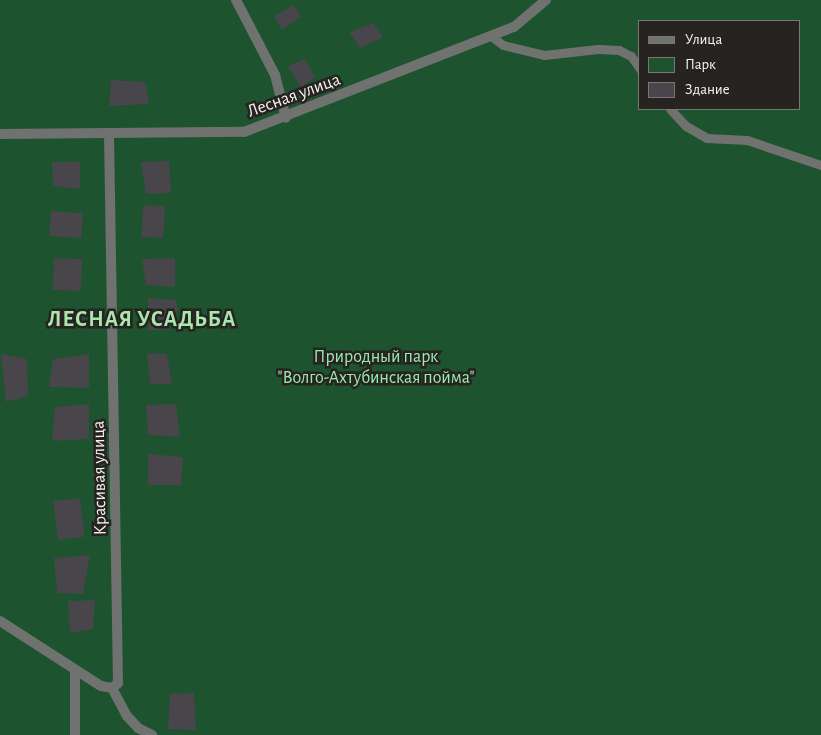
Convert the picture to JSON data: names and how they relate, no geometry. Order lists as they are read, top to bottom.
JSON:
{
  "streets": {
    "street": ["Лесная улица", "Красивая улица"]
  },
  "crossings": [
    ["Лесная улица", "Красивая улица"]
  ],
  "districts": ["ЛЕСНАЯ УСАДЬБА"],
  "parks": ["Природный парк \"Волго-Ахтубинская пойма\""],
  "legend": ["Улица", "Парк", "Здание"]
}
